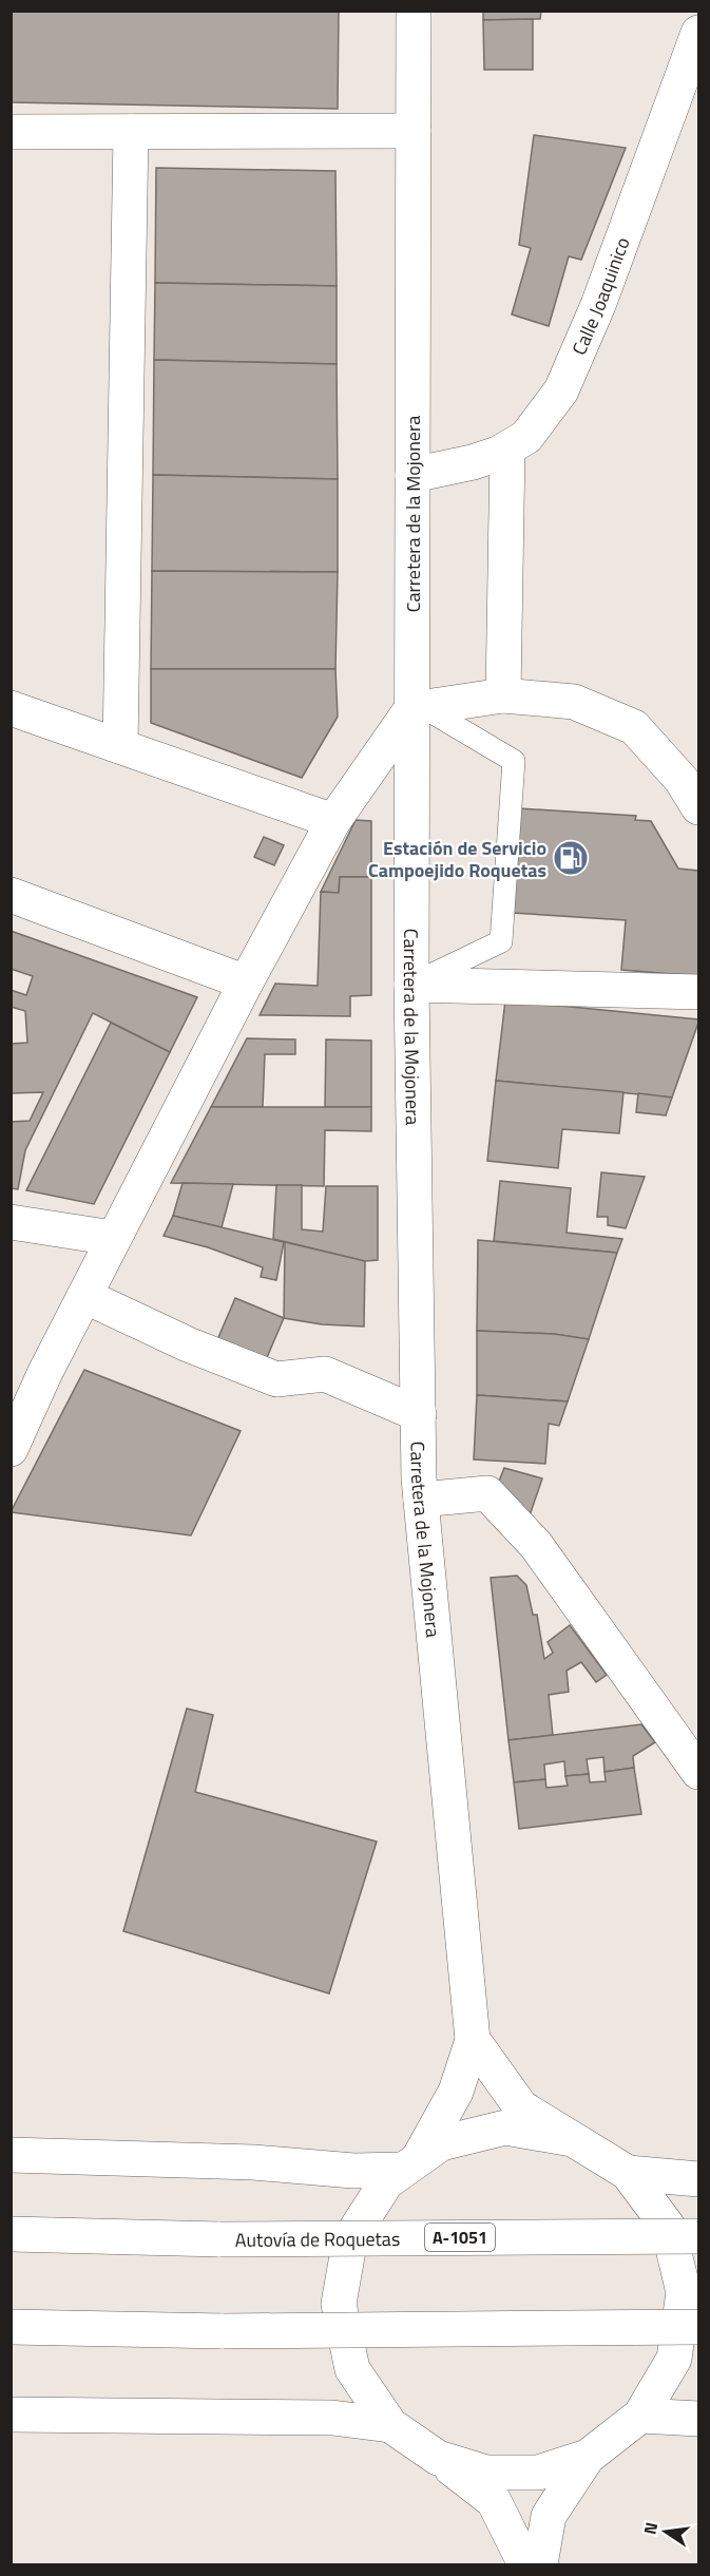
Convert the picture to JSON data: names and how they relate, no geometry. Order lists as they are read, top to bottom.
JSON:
{
  "streets": {
    "main road": [
      "Calle Joaquinico",
      "Carretera de la Mojonera",
      "A-1051",
      "Autovía de Roquetas"
    ]
  },
  "crossings": [
    ["Calle Joaquinico", "Carretera de la Mojonera"]
  ],
  "places": {
    "fuel station": ["Estación de Servicio Campoejido Roquetas"]
  },
  "north": "left"
}
